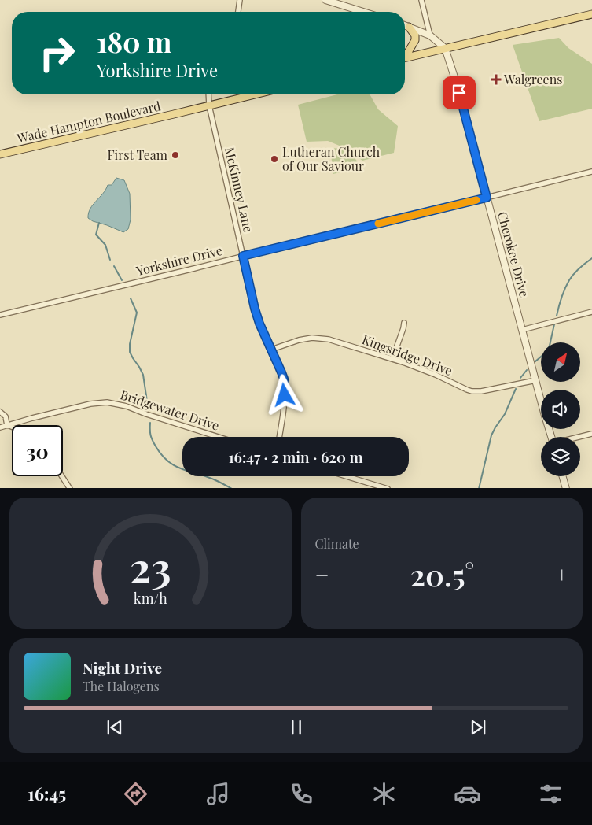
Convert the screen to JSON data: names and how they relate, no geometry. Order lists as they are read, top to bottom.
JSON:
{
  "streets": {
    "main road": ["Wade Hampton Boulevard"],
    "street": [
      "McKinney Lane",
      "Cherokee Drive",
      "Yorkshire Drive",
      "Kingsridge Drive",
      "Bridgewater Drive"
    ]
  },
  "crossings": [
    ["Wade Hampton Boulevard", "McKinney Lane"],
    ["McKinney Lane", "Yorkshire Drive"],
    ["McKinney Lane", "Kingsridge Drive"],
    ["Cherokee Drive", "Yorkshire Drive"],
    ["Cherokee Drive", "Kingsridge Drive"]
  ],
  "places": {
    "health": ["Walgreens"],
    "other": ["First Team", "Lutheran Church of Our Saviour"]
  },
  "north": "top right",
  "page": {
    "turn": ["180 m", "Yorkshire Drive"],
    "limit": "30",
    "trip": "16:47 · 2 min · 620 m",
    "tile": "Climate",
    "heat": ["−", "20.5°", "+"],
    "song": ["Night Drive", "The Halogens"],
    "tabs": "16:45",
    "gauge": ["23", "km/h"]
  }
}
